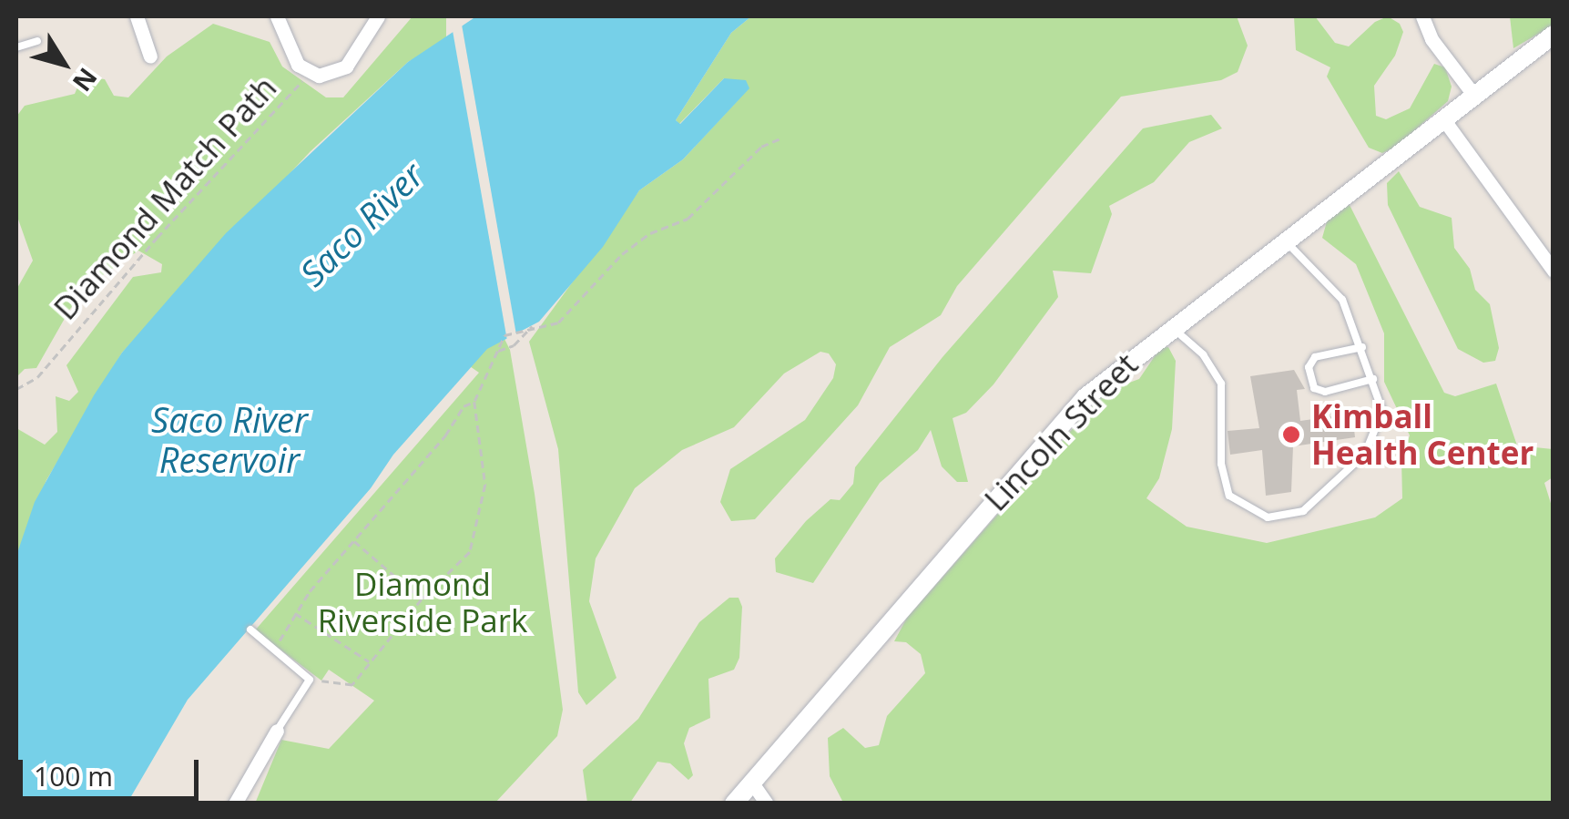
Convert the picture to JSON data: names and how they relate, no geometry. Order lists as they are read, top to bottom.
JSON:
{
  "streets": {
    "street": ["Lincoln Street"],
    "path": ["Diamond Match Path"]
  },
  "water": ["Saco River", "Saco River Reservoir"],
  "parks": ["Diamond Riverside Park"],
  "places": ["Kimball Health Center"],
  "scale_bar": "100 m",
  "north": "bottom right"
}
